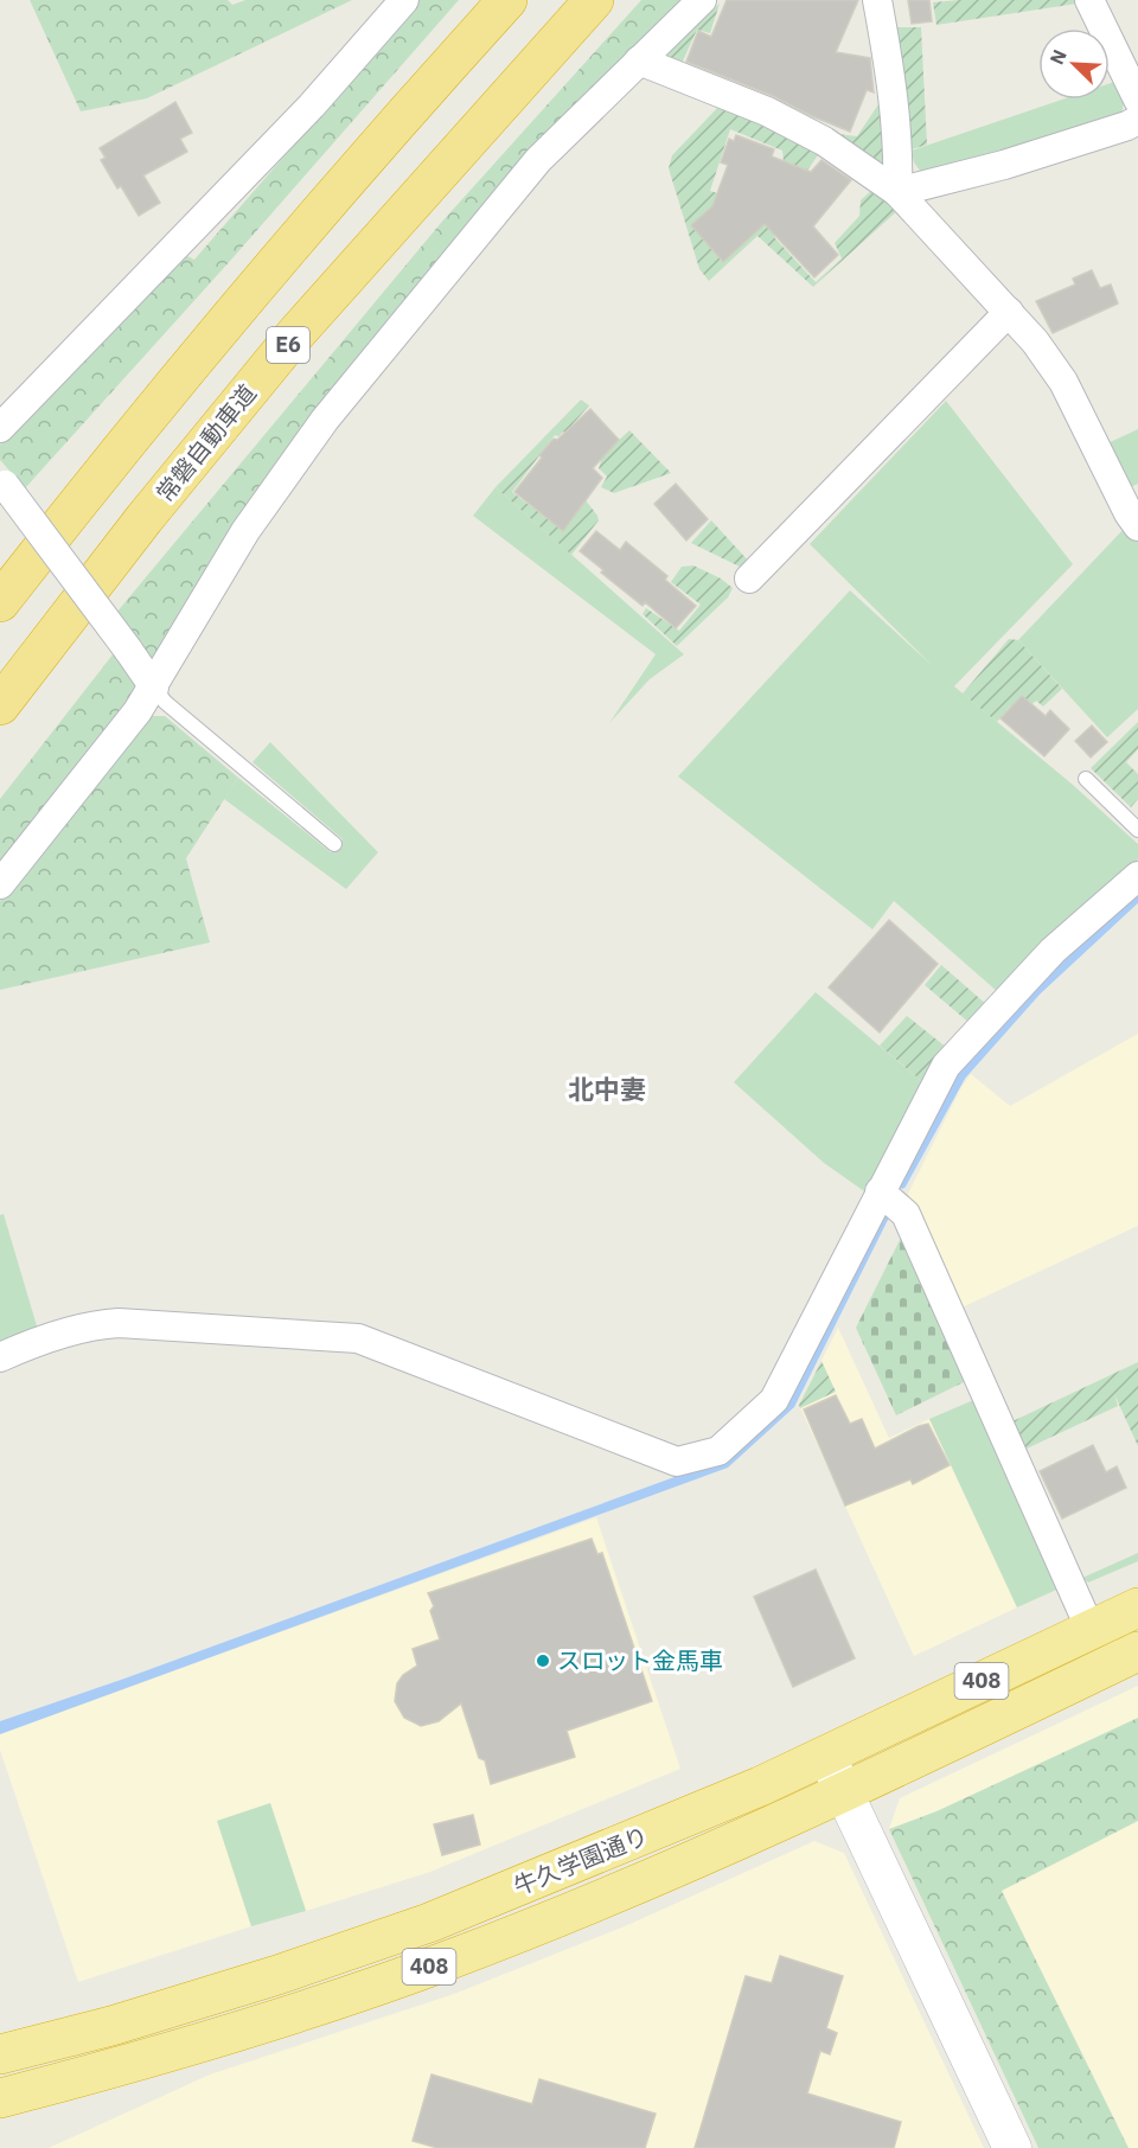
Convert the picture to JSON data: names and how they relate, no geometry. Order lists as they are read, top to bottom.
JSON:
{
  "streets": {
    "highway": [
      "E6",
      "常磐自動車道",
      "408",
      "牛久学園通り"
    ]
  },
  "districts": ["北中妻"],
  "places": ["スロット金馬車"],
  "north": "top left"
}
